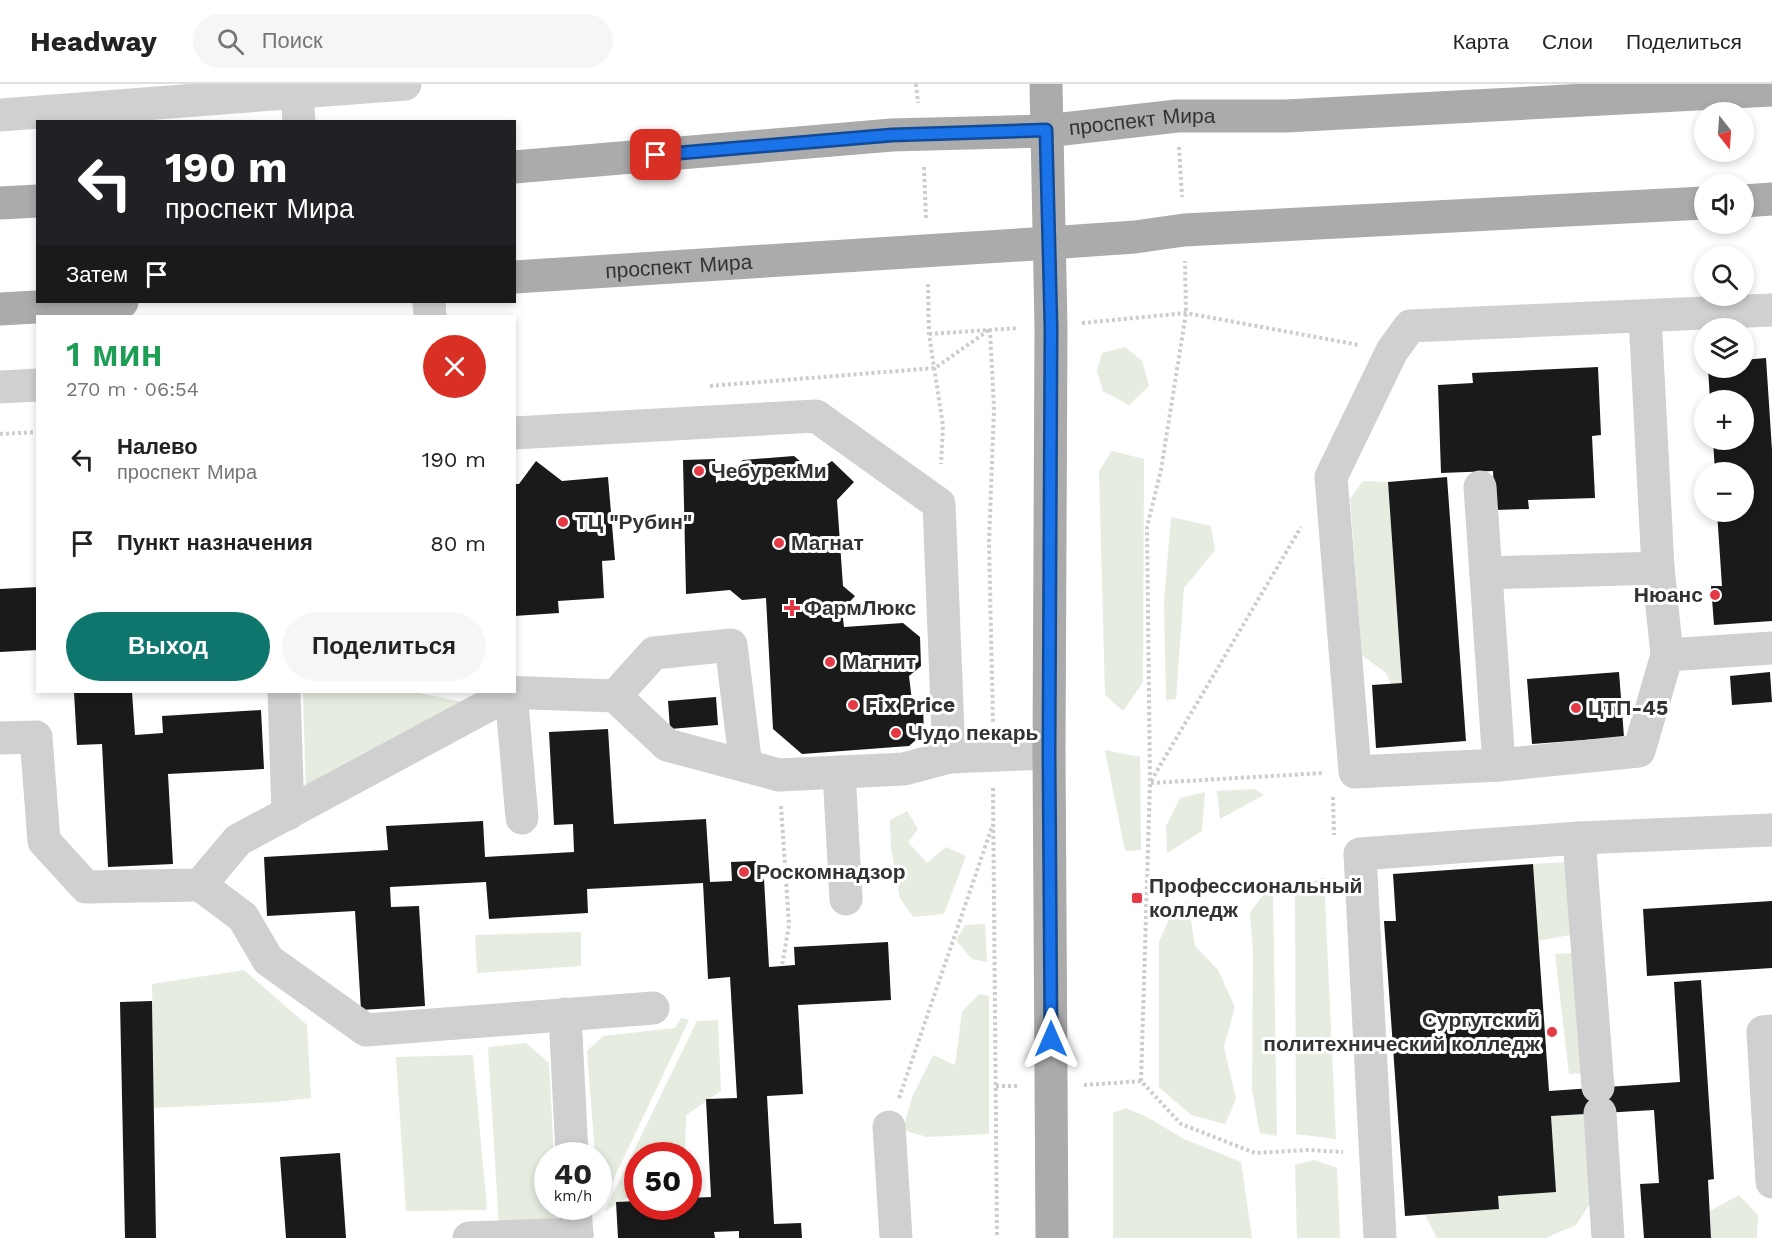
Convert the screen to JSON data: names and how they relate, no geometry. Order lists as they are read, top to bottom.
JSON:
{
  "streets": {
    "main road": ["проспект Мира"]
  },
  "places": {
    "other": [
      "ЧебурекМи",
      "ТЦ \"Рубин\"",
      "Магнат",
      "Нюанс",
      "Магнит",
      "Fix Price",
      "ЦТП-45",
      "Чудо пекарь",
      "Роскомнадзор",
      "Сургутский политехнический колледж"
    ],
    "health": ["ФармЛюкс"],
    "transit": ["Профессиональный колледж"]
  },
  "north": "bottom",
  "page": {
    "header": "Headway",
    "search": "Поиск",
    "nav": ["Карта", "Слои", "Поделиться"],
    "map_buttons": ["+", "−"],
    "turn": ["190 m", "проспект Мира"],
    "then": "Затем",
    "heading": ["1 мин", "270 m · 06:54"],
    "list": [
      {
        "name": "Налево",
        "note": "проспект Мира",
        "value": "190 m"
      },
      {
        "name": "Пункт назначения",
        "value": "80 m"
      }
    ],
    "buttons": ["Выход", "Поделиться"],
    "speed": "40 km/h",
    "limit": "50"
  }
}
